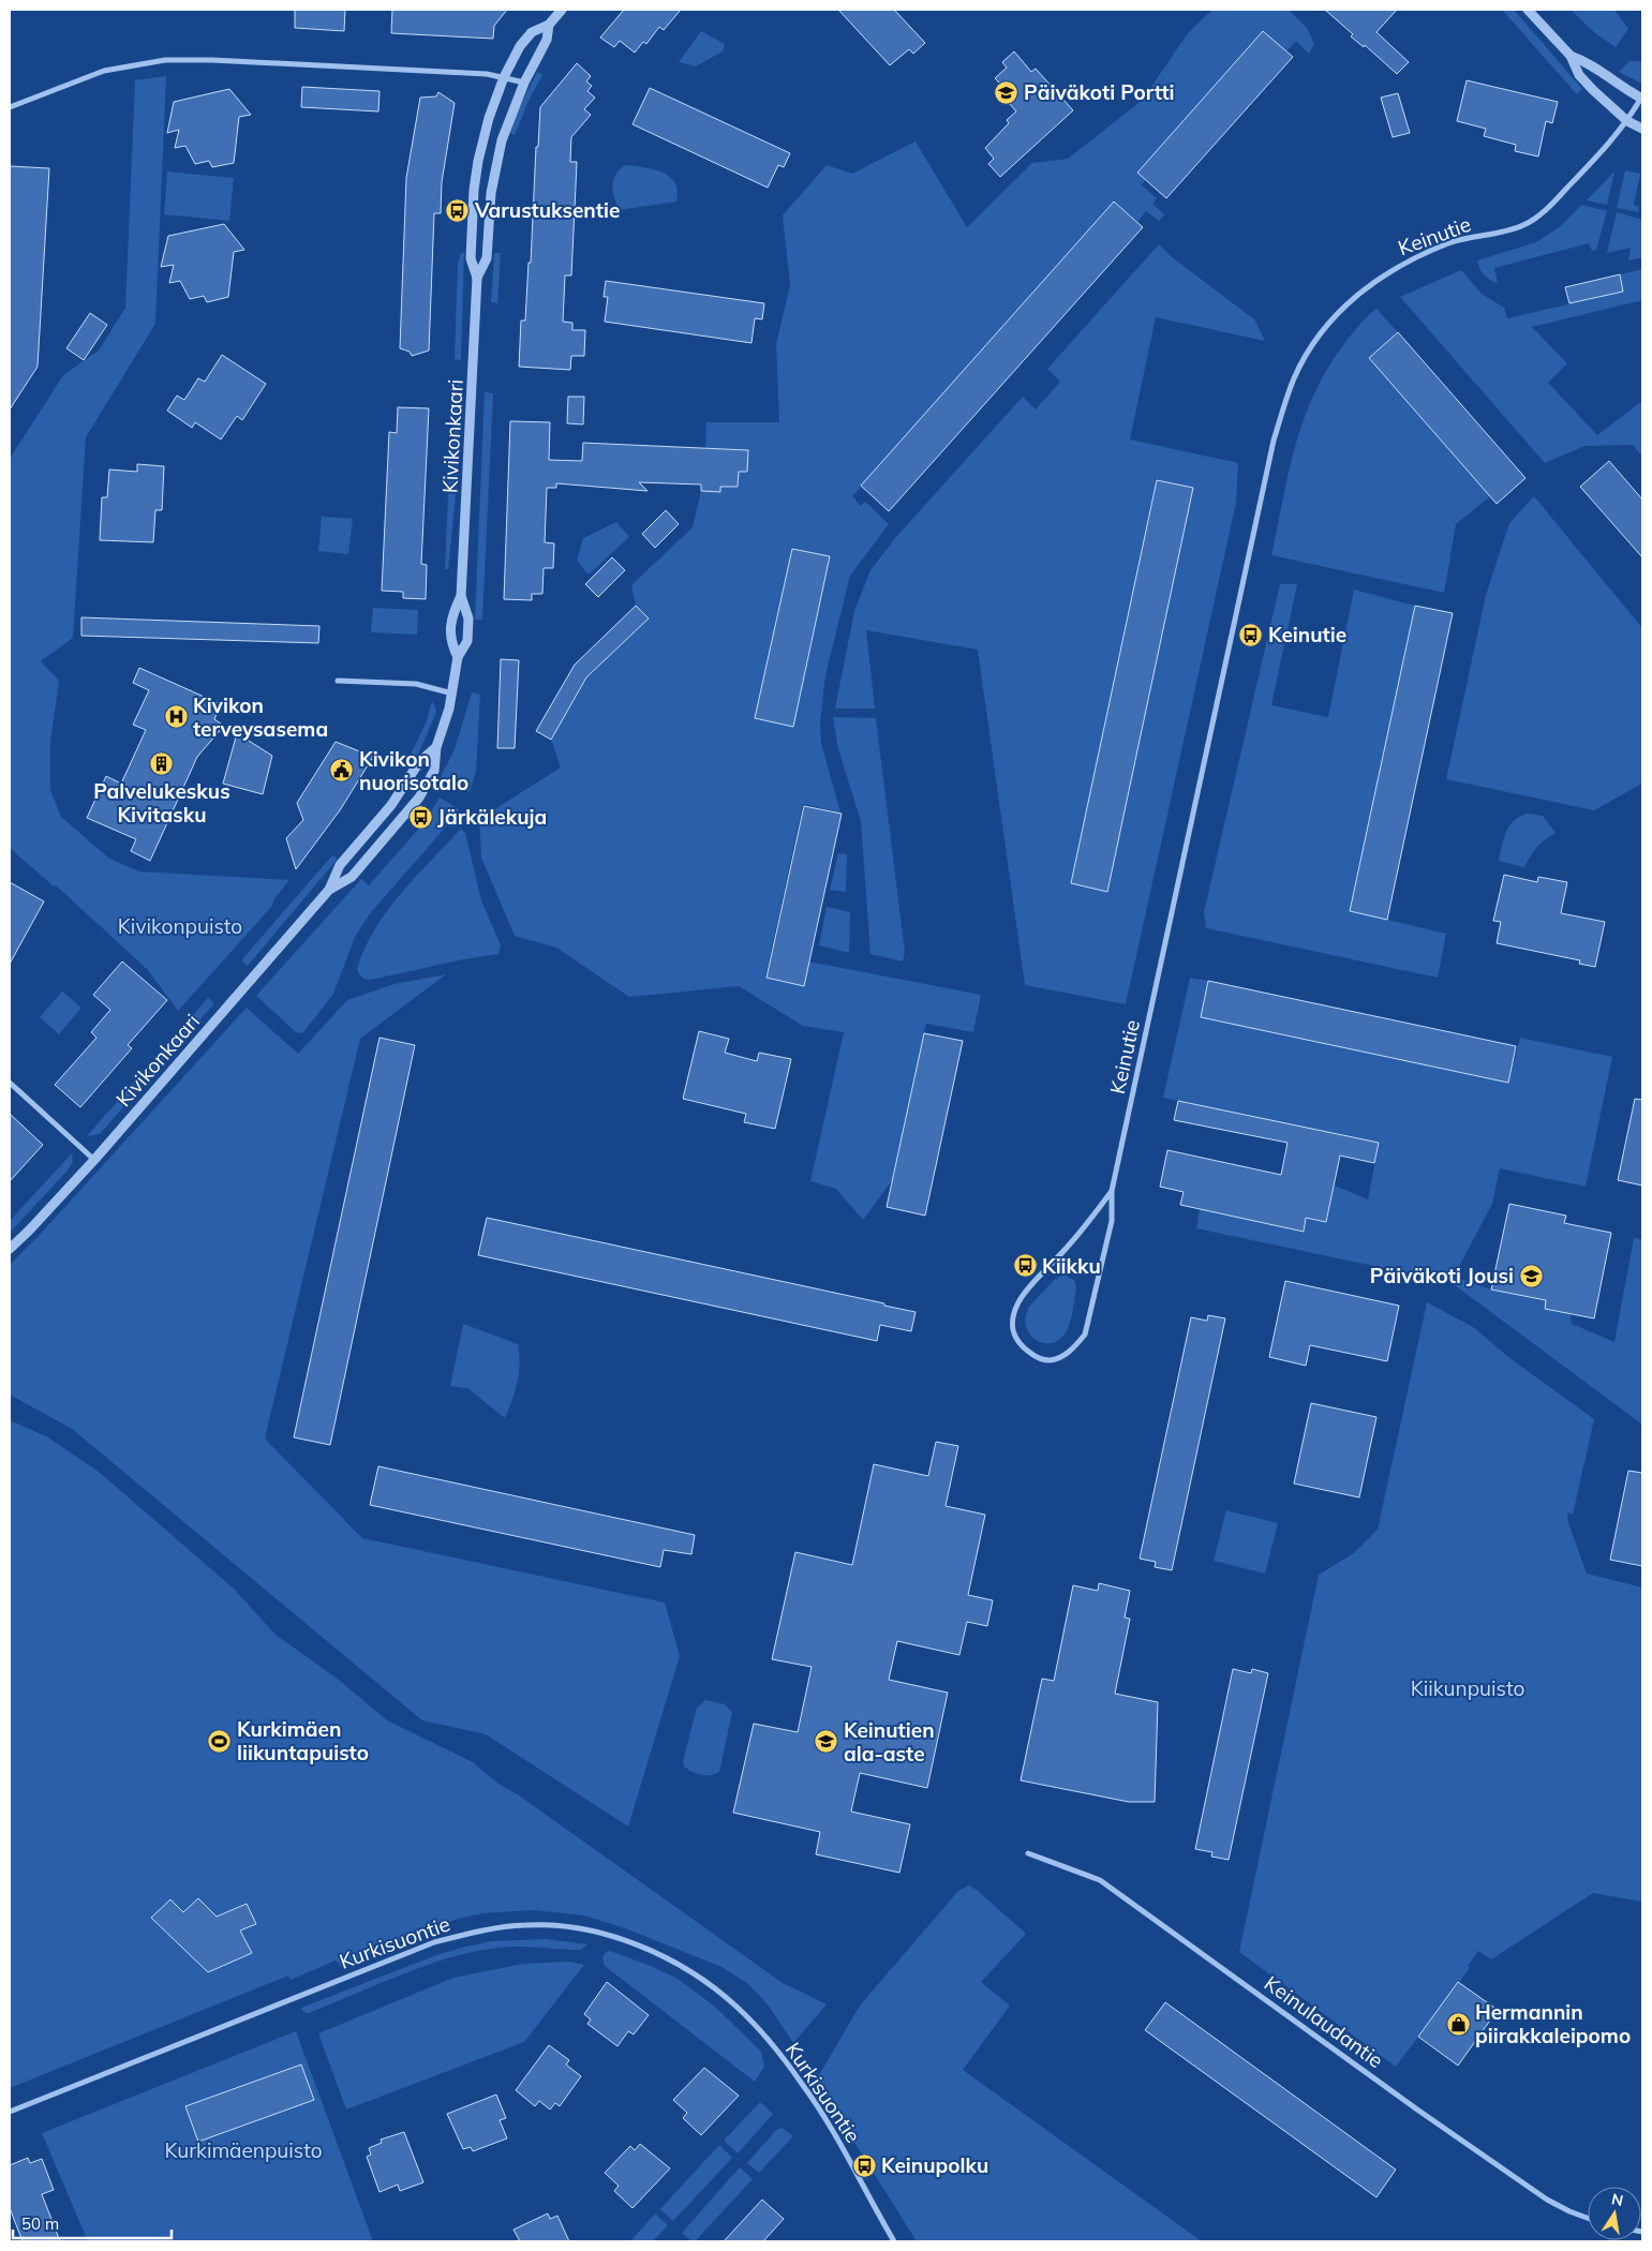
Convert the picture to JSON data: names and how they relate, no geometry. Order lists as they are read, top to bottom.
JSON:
{
  "streets": {
    "street": [
      "Keinutie",
      "Kivikonkaari",
      "Kurkisuontie",
      "Keinulaudantie"
    ]
  },
  "parks": ["Kivikonpuisto", "Kiikunpuisto", "Kurkimäenpuisto"],
  "places": {
    "school or university": ["Päiväkoti Portti", "Päiväkoti Jousi", "Keinutien ala-aste"],
    "bus stop": [
      "Varustuksentie",
      "Keinutie",
      "Järkälekuja",
      "Kiikku",
      "Keinupolku"
    ],
    "hospital": ["Kivikon terveysasema"],
    "building": ["Palvelukeskus Kivitasku"],
    "public building": ["Kivikon nuorisotalo"],
    "sports": ["Kurkimäen liikuntapuisto"],
    "shop": ["Hermannin piirakkaleipomo"]
  },
  "scale_bar": "50 m",
  "north": "top"
}
